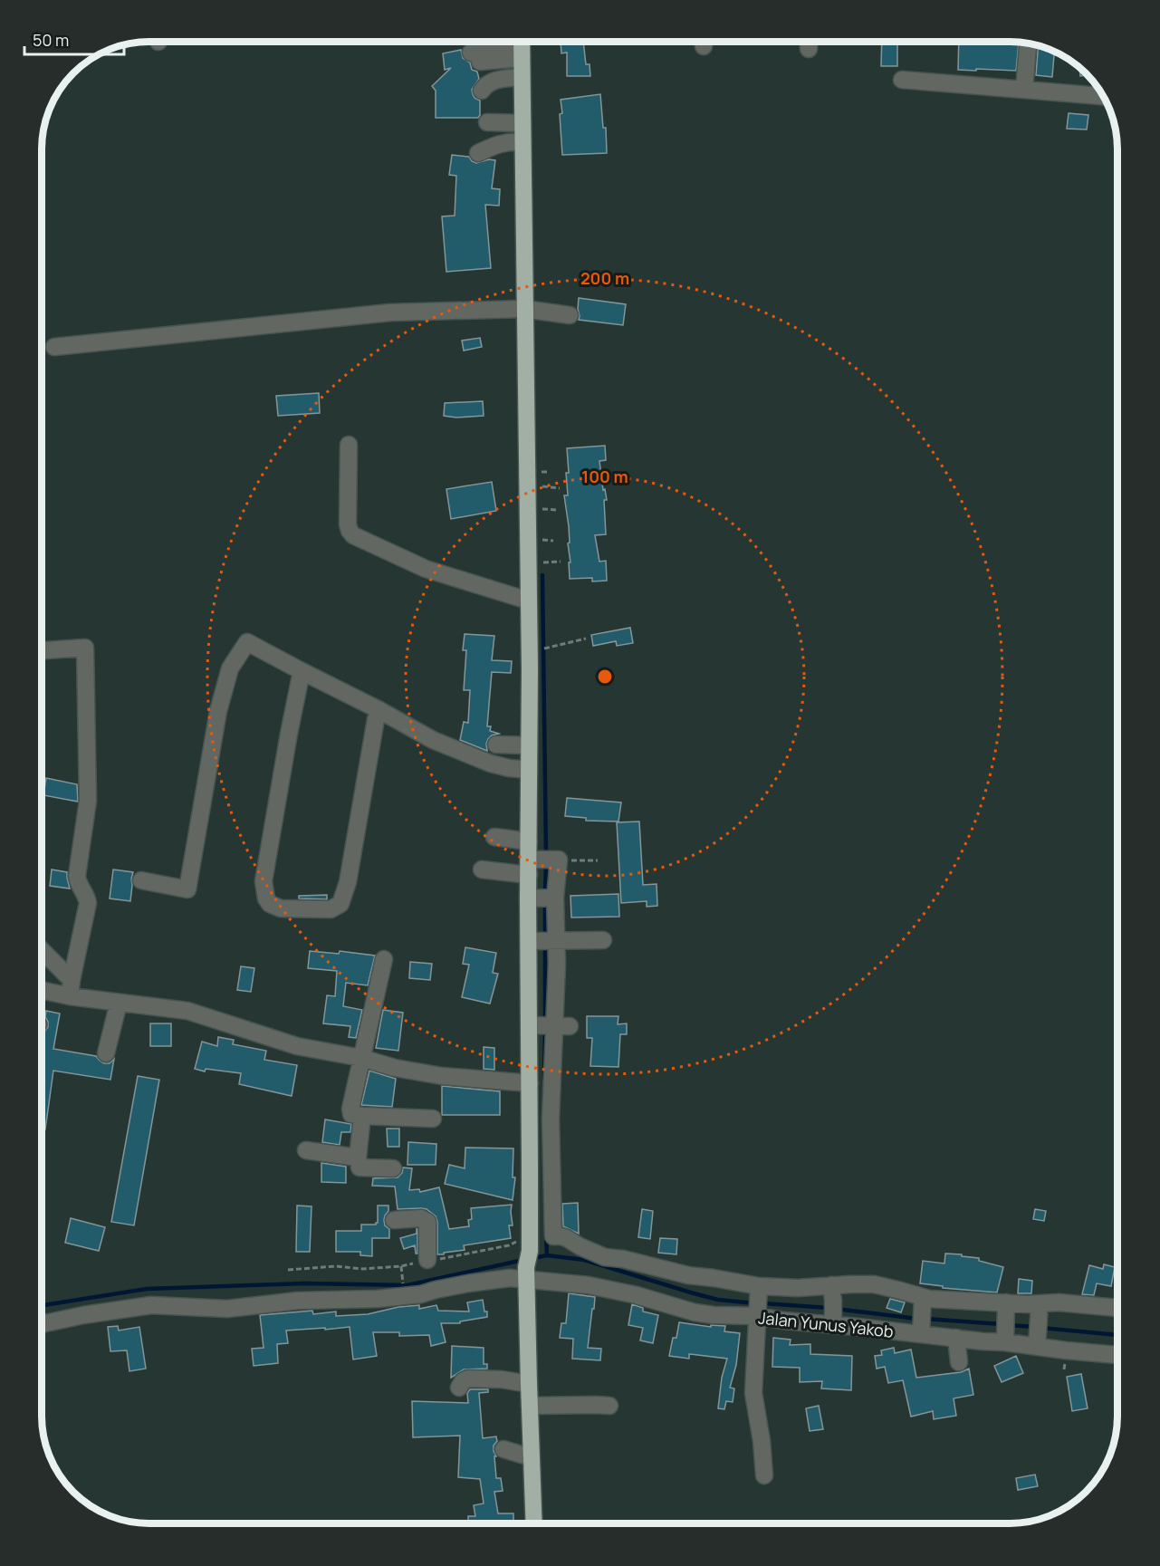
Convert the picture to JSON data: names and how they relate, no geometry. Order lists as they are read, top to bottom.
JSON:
{
  "streets": {
    "street": ["Jalan Yunus Yakob"]
  },
  "scale_bar": "50 m",
  "rings": ["200 m", "100 m"]
}
